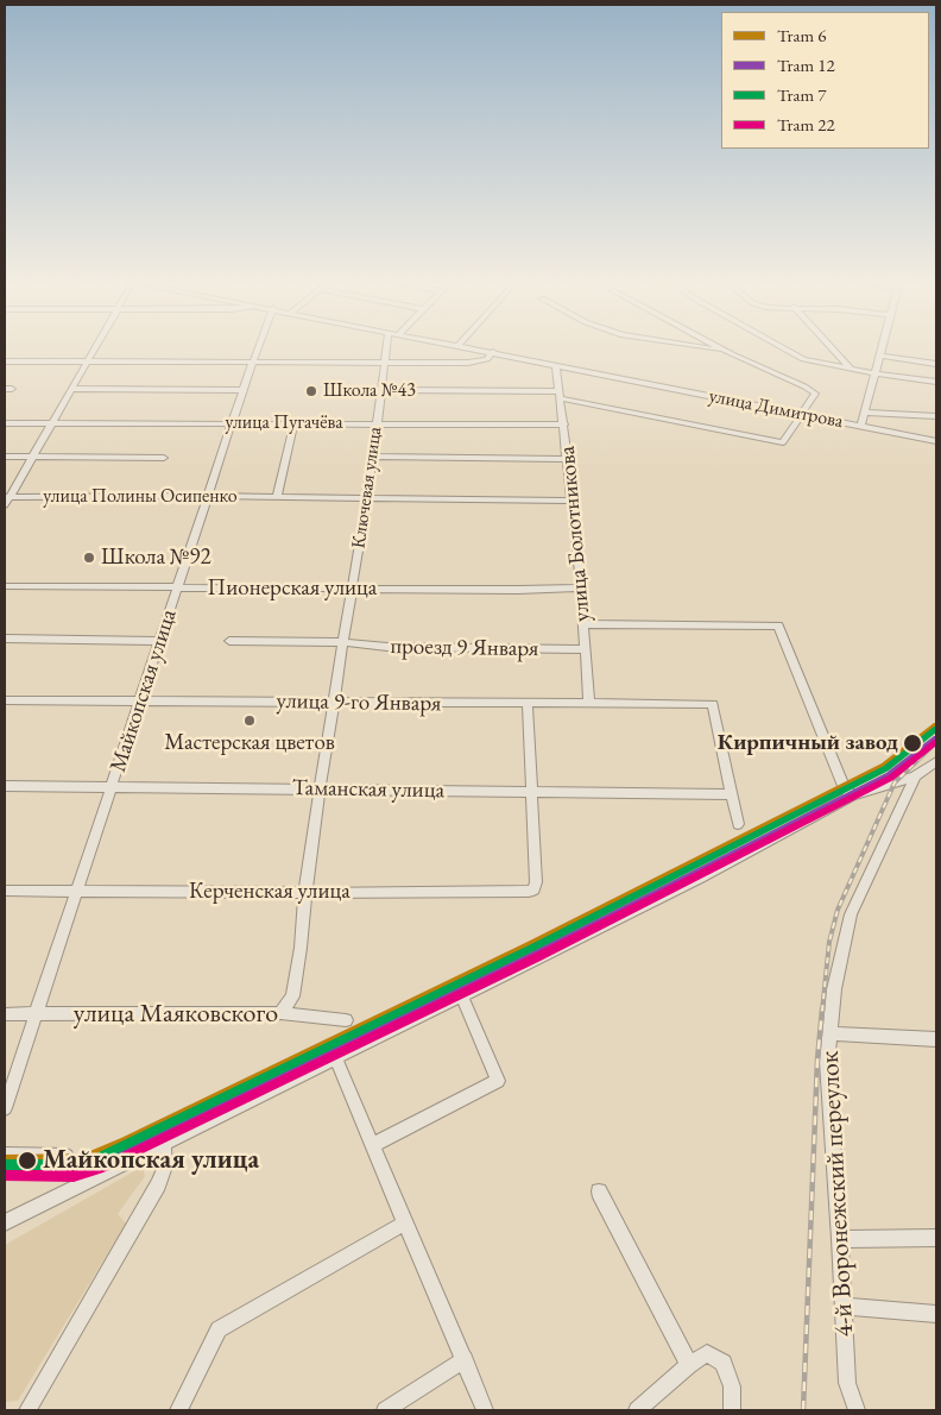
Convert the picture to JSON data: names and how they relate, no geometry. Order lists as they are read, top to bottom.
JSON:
{
  "streets": {
    "street": [
      "улица Димитрова",
      "улица Пугачёва",
      "Ключевая улица",
      "улица Полины Осипенко",
      "улица Болотникова",
      "Пионерская улица",
      "проезд 9 Января",
      "Майкопская улица",
      "улица 9-го Января",
      "Таманская улица",
      "Керченская улица",
      "улица Маяковского",
      "4-й Воронежский переулок"
    ]
  },
  "crossings": [
    ["улица Димитрова", "улица Болотникова"],
    ["улица Пугачёва", "Ключевая улица"],
    ["улица Пугачёва", "улица Болотникова"],
    ["улица Пугачёва", "Майкопская улица"],
    ["Ключевая улица", "улица Полины Осипенко"],
    ["Ключевая улица", "Пионерская улица"],
    ["Ключевая улица", "проезд 9 Января"],
    ["Ключевая улица", "улица 9-го Января"],
    ["Ключевая улица", "Таманская улица"],
    ["Ключевая улица", "Керченская улица"],
    ["Ключевая улица", "улица Маяковского"],
    ["улица Полины Осипенко", "улица Болотникова"],
    ["улица Полины Осипенко", "Майкопская улица"],
    ["улица Болотникова", "Пионерская улица"],
    ["улица Болотникова", "проезд 9 Января"],
    ["улица Болотникова", "улица 9-го Января"],
    ["Пионерская улица", "Майкопская улица"],
    ["Майкопская улица", "улица 9-го Января"],
    ["Майкопская улица", "Таманская улица"],
    ["Майкопская улица", "Керченская улица"],
    ["Майкопская улица", "улица Маяковского"],
    ["улица 9-го Января", "Таманская улица"],
    ["Таманская улица", "Керченская улица"]
  ],
  "places": [
    "Школа №43",
    "Школа №92",
    "Мастерская цветов",
    "Кирпичный завод",
    "Майкопская улица"
  ],
  "lines": [
    "tram line 6",
    "tram line 7",
    "tram line 12",
    "tram line 22"
  ],
  "legend": [
    "Tram 6",
    "Tram 12",
    "Tram 7",
    "Tram 22"
  ]
}
